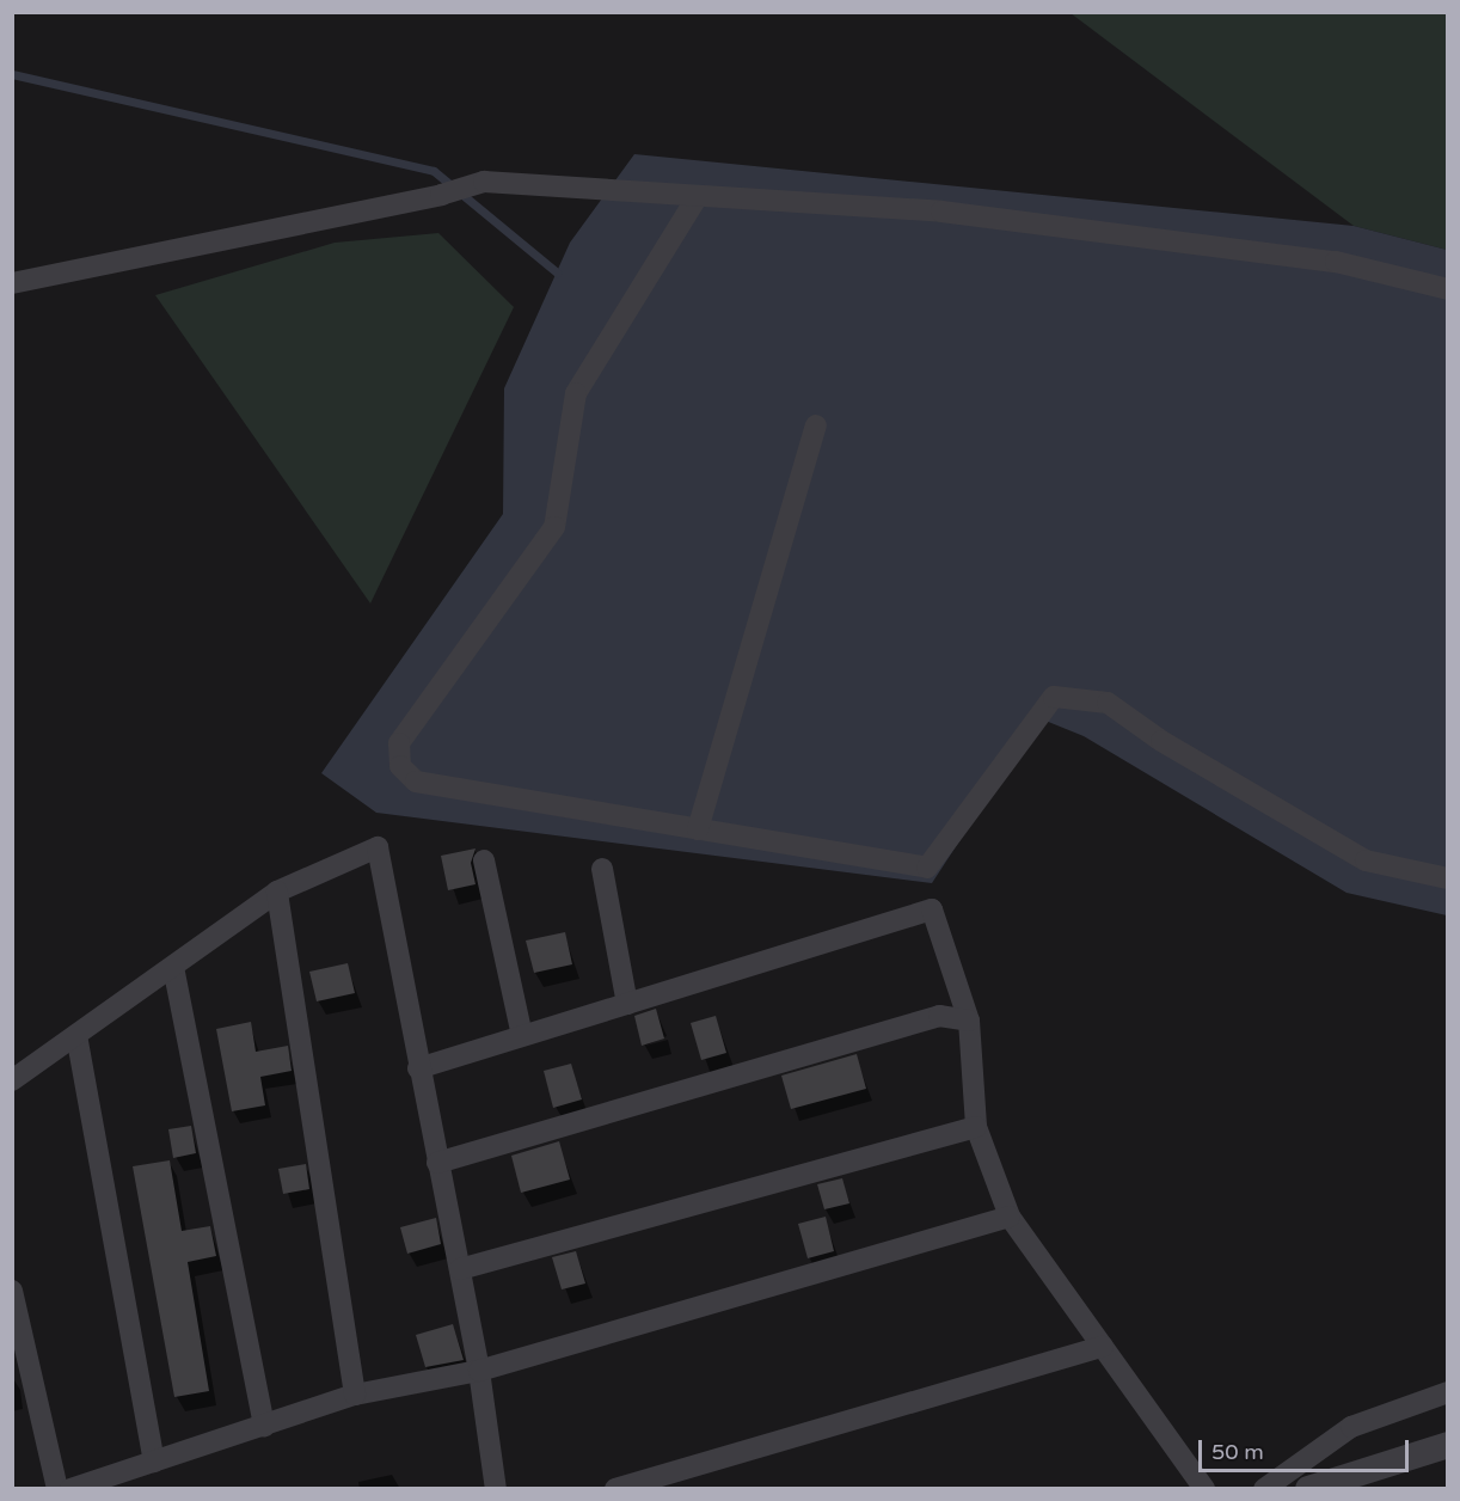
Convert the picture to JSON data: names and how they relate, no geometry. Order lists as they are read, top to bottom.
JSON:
{
  "scale_bar": "50 m"
}
